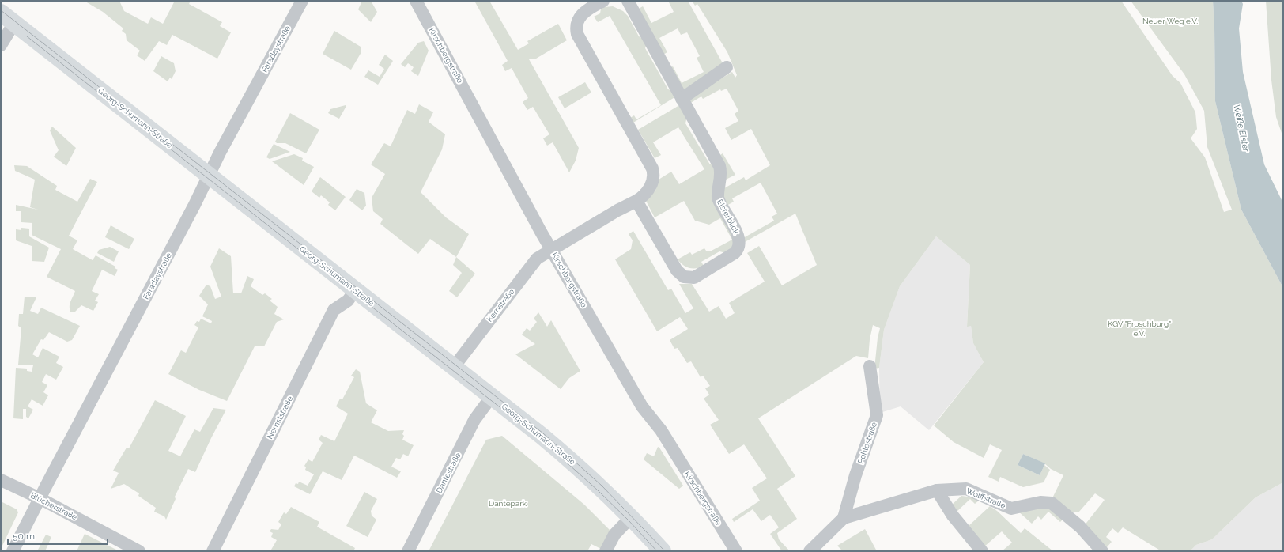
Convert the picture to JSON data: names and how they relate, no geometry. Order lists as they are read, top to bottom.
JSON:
{
  "streets": {
    "main road": ["Georg-Schumann-Straße"],
    "street": [
      "Faradaystraße",
      "Kirschbergstraße",
      "Elsterblick",
      "Kernstraße",
      "Nernststraße",
      "Pohlestraße",
      "Dantestraße",
      "Wolffstraße",
      "Blücherstraße"
    ]
  },
  "crossings": [
    ["Faradaystraße", "Georg-Schumann-Straße"],
    ["Faradaystraße", "Blücherstraße"],
    ["Kirschbergstraße", "Kernstraße"],
    ["Georg-Schumann-Straße", "Kernstraße"],
    ["Georg-Schumann-Straße", "Nernststraße"],
    ["Georg-Schumann-Straße", "Dantestraße"],
    ["Pohlestraße", "Wolffstraße"]
  ],
  "water": ["Weiße Elster"],
  "parks": ["Neuer Weg e.V.", "KGV \"Froschburg\" e.V.", "Dantepark"],
  "scale_bar": "50 m"
}
